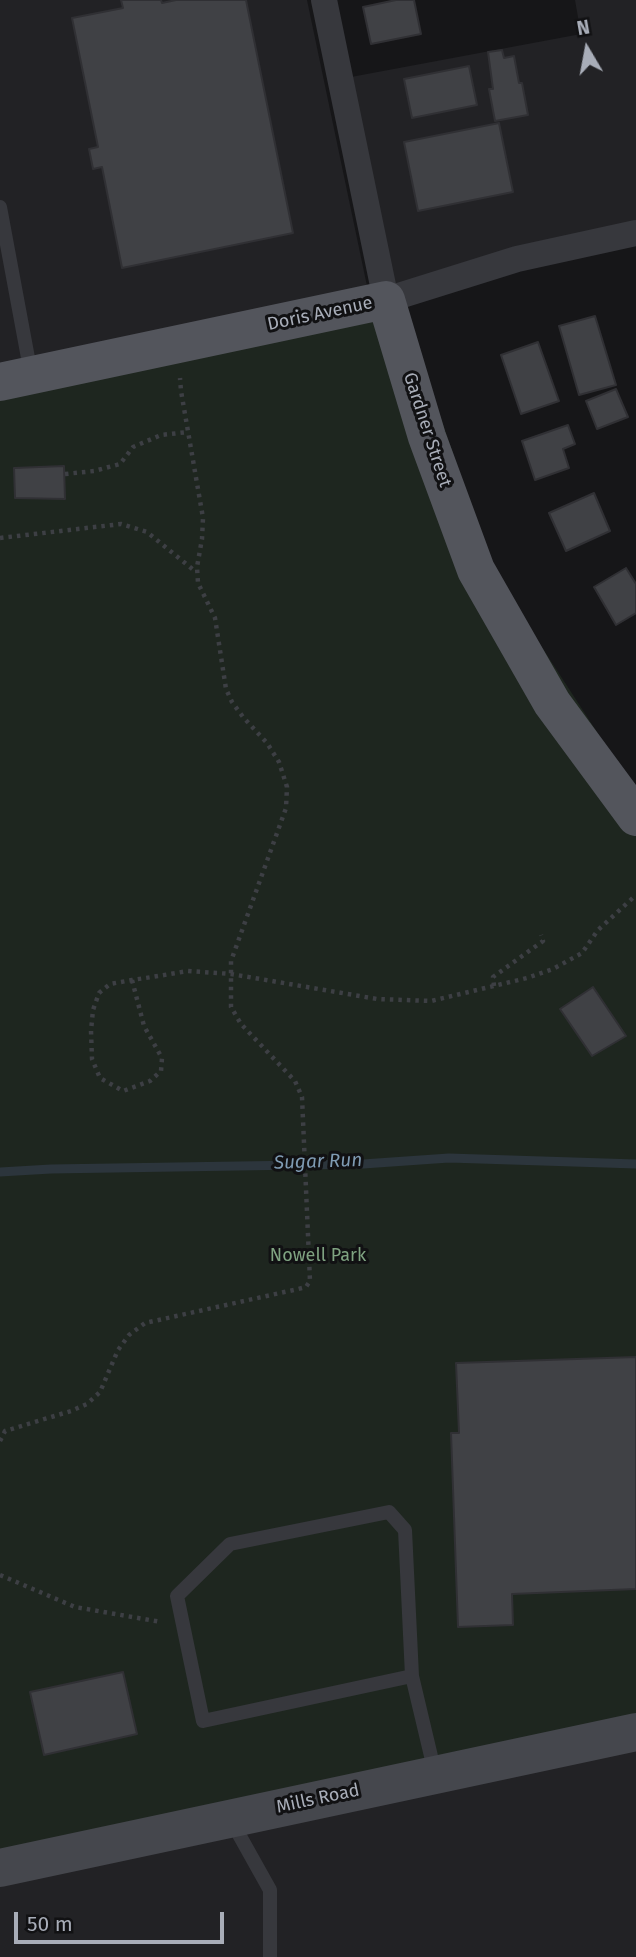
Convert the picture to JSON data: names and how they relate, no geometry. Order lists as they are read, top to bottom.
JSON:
{
  "streets": {
    "main road": ["Doris Avenue", "Gardner Street"],
    "street": ["Mills Road"]
  },
  "crossings": [
    ["Doris Avenue", "Gardner Street"]
  ],
  "water": ["Sugar Run"],
  "parks": ["Nowell Park"],
  "scale_bar": "50 m",
  "north": "top"
}
